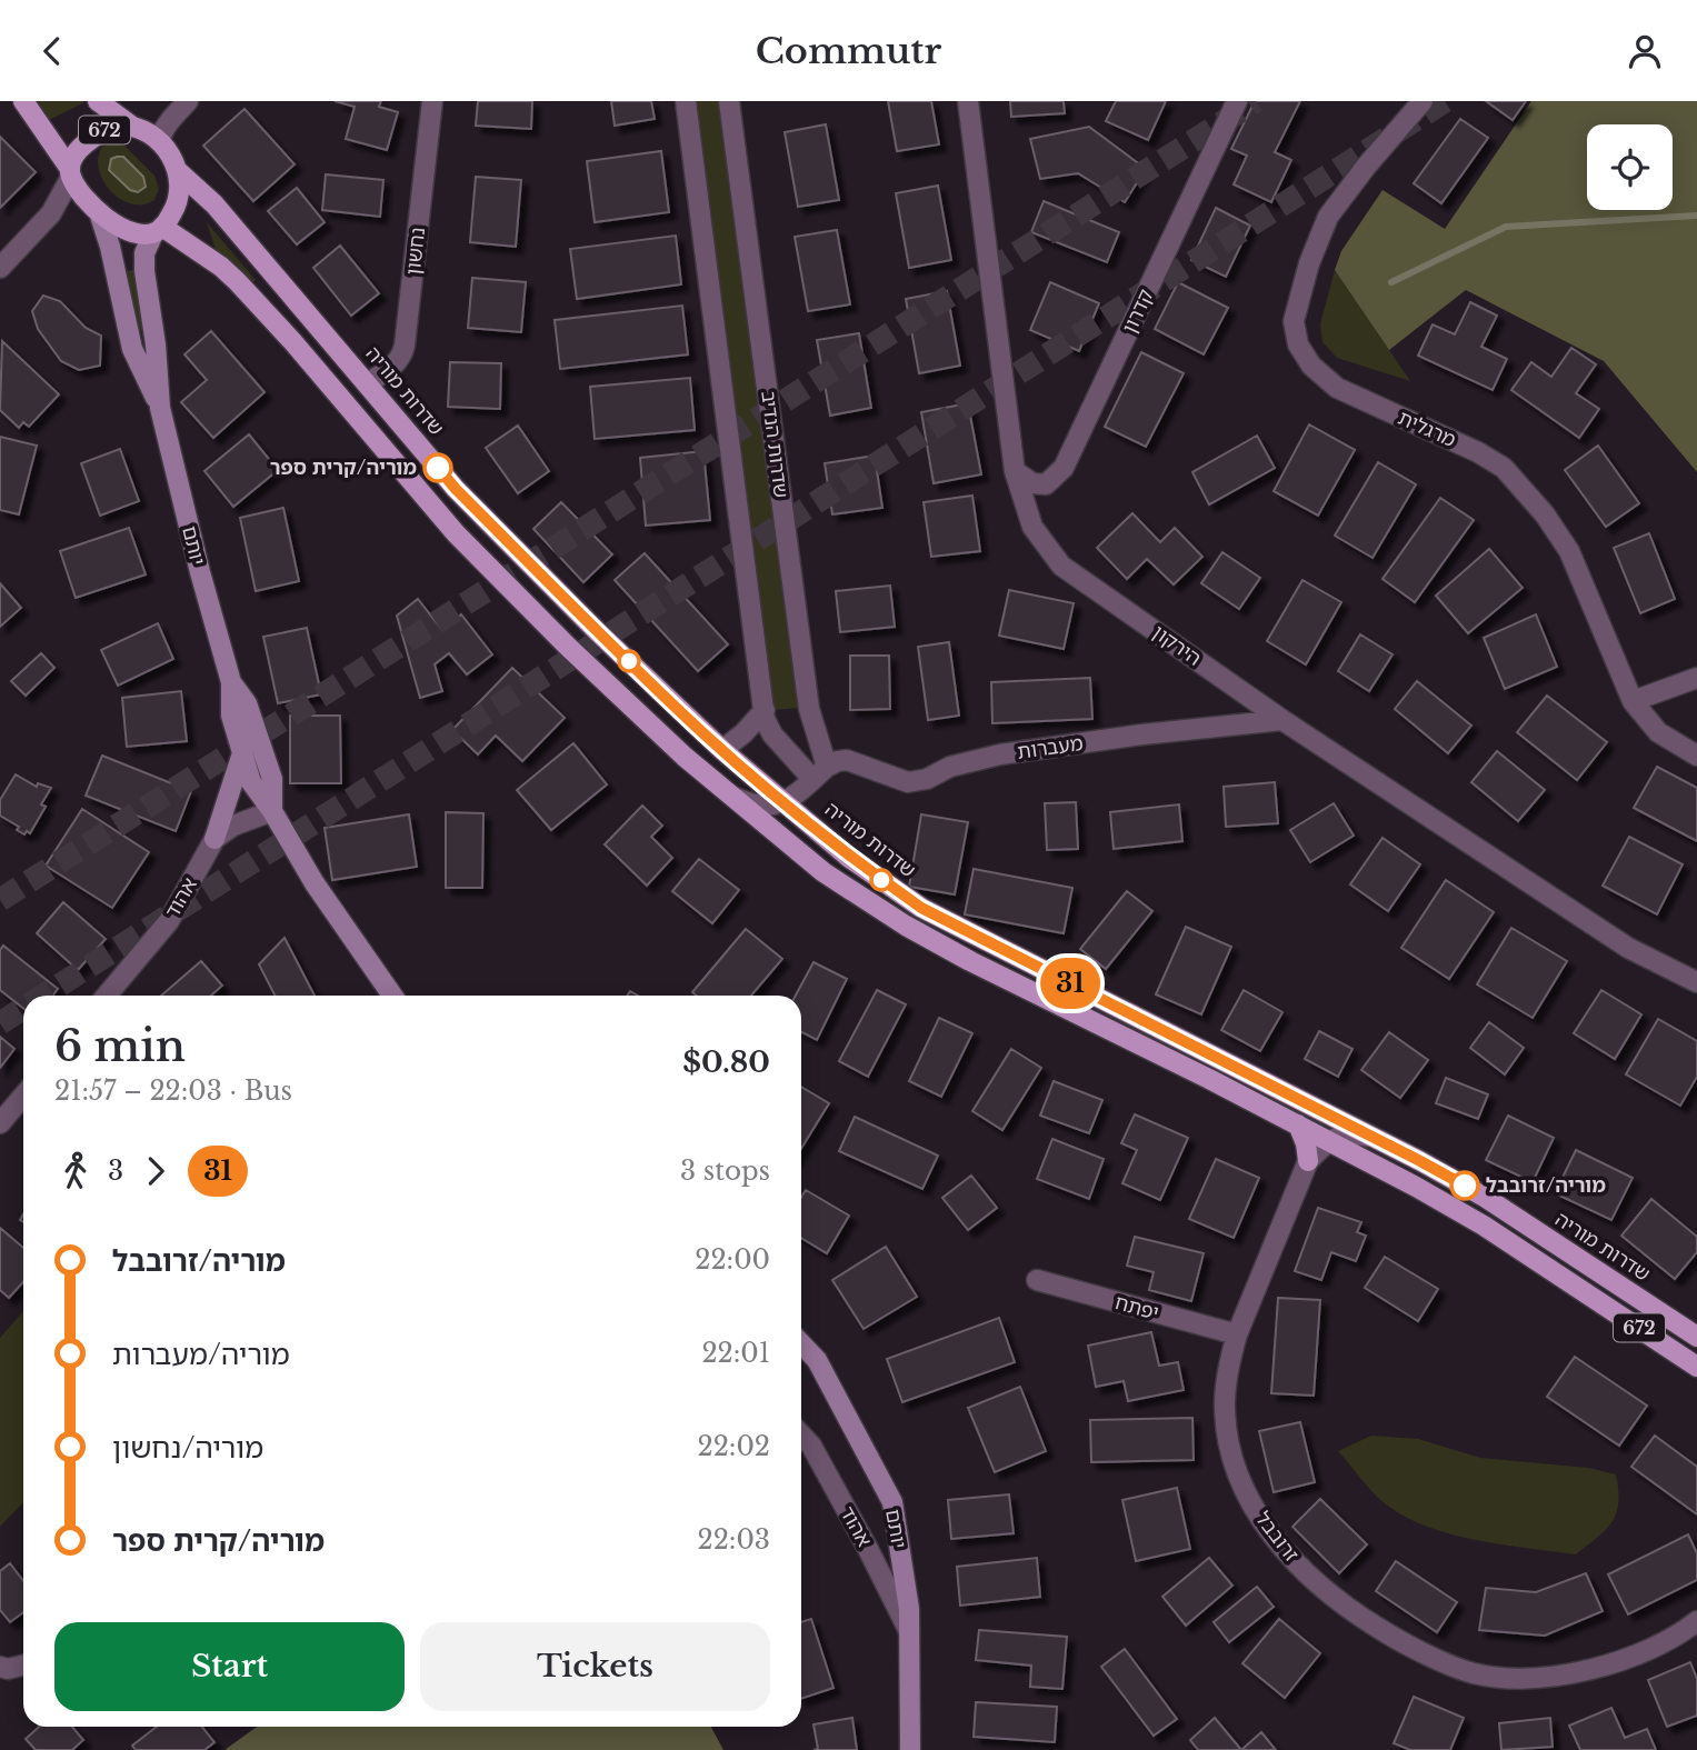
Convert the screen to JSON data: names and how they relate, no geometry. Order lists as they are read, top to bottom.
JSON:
{
  "streets": {
    "main road": ["672", "שדרות מוריה"],
    "street": [
      "נחשון",
      "קדרון",
      "מרגלית",
      "שדרות הנדיב",
      "יותם",
      "הירקון",
      "מעברות",
      "אהוד",
      "יפתח",
      "זרובבל"
    ]
  },
  "crossings": [
    ["672", "שדרות מוריה"],
    ["672", "יותם"],
    ["672", "זרובבל"],
    ["נחשון", "שדרות מוריה"],
    ["קדרון", "הירקון"],
    ["שדרות מוריה", "יותם"],
    ["שדרות הנדיב", "מעברות"],
    ["יותם", "אהוד"],
    ["הירקון", "מעברות"],
    ["יפתח", "זרובבל"]
  ],
  "places": ["מוריה/קרית ספר", "מוריה/זרובבל"],
  "lines": ["bus line 31"],
  "page": {
    "header": "Commutr",
    "on_map": "31",
    "heading": ["6 min", "21:57 – 22:03 · Bus", "$0.80"],
    "legs": ["3", "31", "3 stops"],
    "list": [
      {
        "name": "מוריה/זרובבל",
        "value": "22:00"
      },
      {
        "name": "מוריה/מעברות",
        "value": "22:01"
      },
      {
        "name": "מוריה/נחשון",
        "value": "22:02"
      },
      {
        "name": "מוריה/קרית ספר",
        "value": "22:03"
      }
    ],
    "buttons": ["Start", "Tickets"]
  }
}
